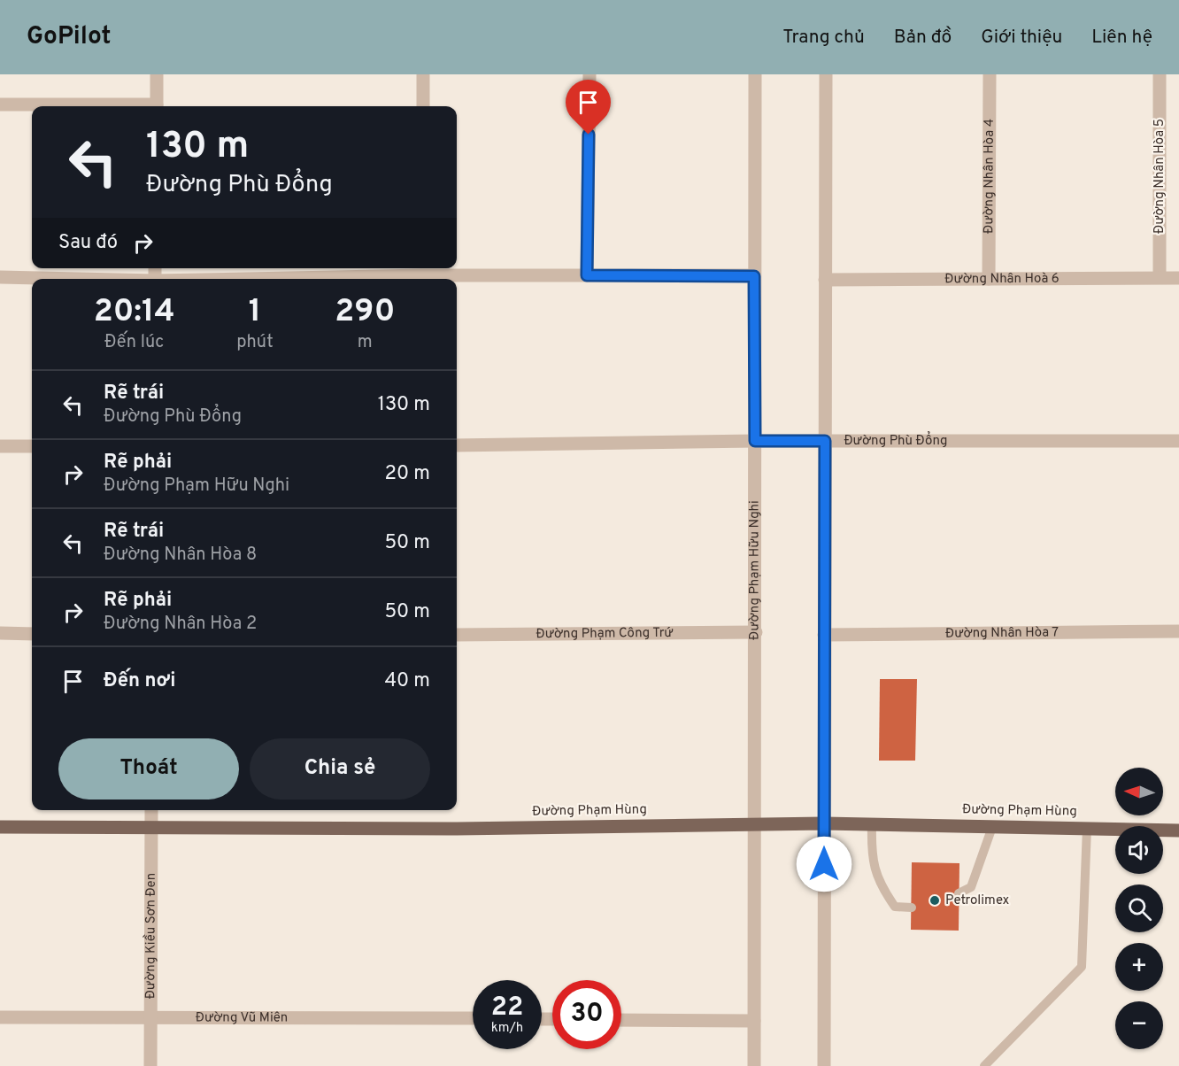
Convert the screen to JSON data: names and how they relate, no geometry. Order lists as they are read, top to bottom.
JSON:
{
  "streets": {
    "main road": ["Đường Phạm Hùng"],
    "street": [
      "Đường Nhân Hòa 4",
      "Đường Nhân Hòa 5",
      "Đường Nhân Hoà 6",
      "Đường Phù Đổng",
      "Đường Phạm Hữu Nghi",
      "Đường Nhân Hòa 7",
      "Đường Phạm Công Trứ",
      "Đường Kiều Sơn Đen",
      "Đường Vũ Miên"
    ]
  },
  "crossings": [
    ["Đường Nhân Hòa 4", "Đường Nhân Hoà 6"],
    ["Đường Nhân Hòa 5", "Đường Nhân Hoà 6"],
    ["Đường Phù Đổng", "Đường Phạm Hữu Nghi"],
    ["Đường Phạm Hữu Nghi", "Đường Phạm Công Trứ"],
    ["Đường Phạm Hữu Nghi", "Đường Phạm Hùng"],
    ["Đường Phạm Hùng", "Đường Kiều Sơn Đen"],
    ["Đường Kiều Sơn Đen", "Đường Vũ Miên"]
  ],
  "places": ["Petrolimex"],
  "north": "left",
  "page": {
    "header": "GoPilot",
    "nav": [
      "Trang chủ",
      "Bản đồ",
      "Giới thiệu",
      "Liên hệ"
    ],
    "turn": ["130 m", "Đường Phù Đổng"],
    "then": "Sau đó",
    "eta": [
      "20:14",
      "Đến lúc",
      "1",
      "phút",
      "290",
      "m"
    ],
    "list": [
      {
        "name": "Rẽ trái",
        "note": "Đường Phù Đổng",
        "value": "130 m"
      },
      {
        "name": "Rẽ phải",
        "note": "Đường Phạm Hữu Nghi",
        "value": "20 m"
      },
      {
        "name": "Rẽ trái",
        "note": "Đường Nhân Hòa 8",
        "value": "50 m"
      },
      {
        "name": "Rẽ phải",
        "note": "Đường Nhân Hòa 2",
        "value": "50 m"
      },
      {
        "name": "Đến nơi",
        "value": "40 m"
      }
    ],
    "buttons": ["Thoát", "Chia sẻ"],
    "map_buttons": ["+", "−"],
    "speed": "22 km/h",
    "limit": "30"
  }
}
